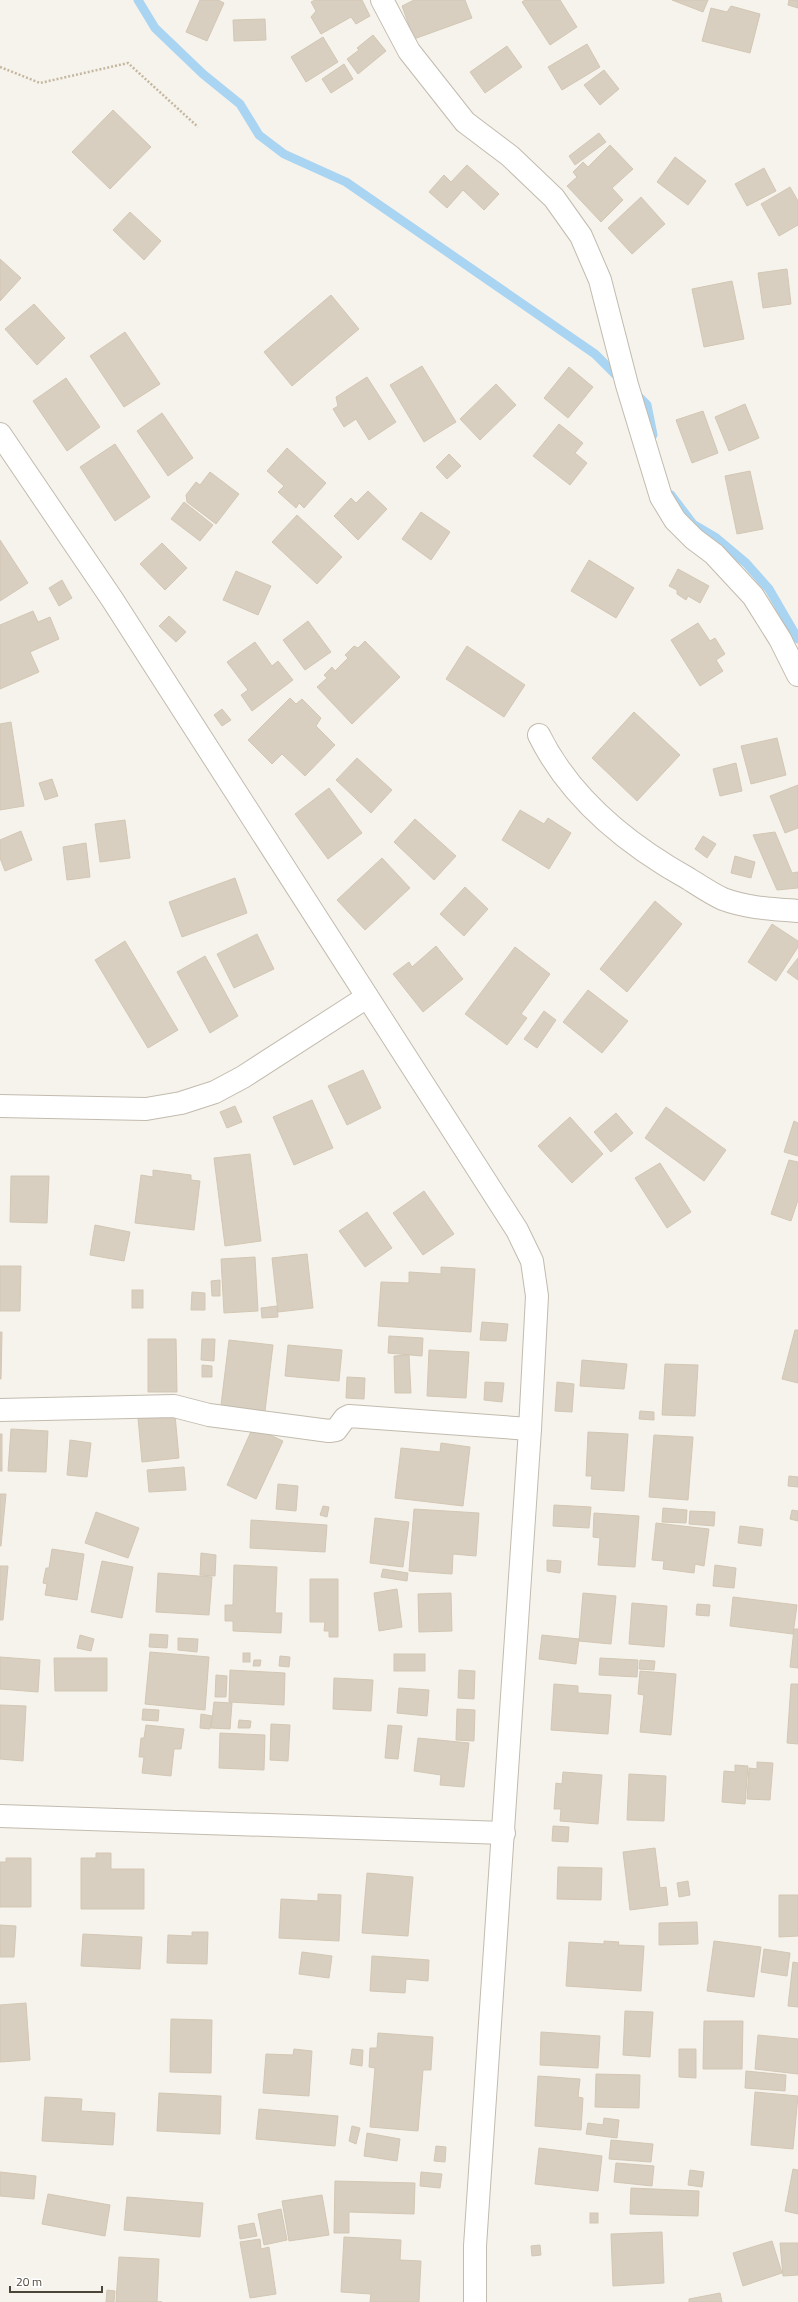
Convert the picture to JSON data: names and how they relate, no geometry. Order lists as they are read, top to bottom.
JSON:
{
  "scale_bar": "20 m"
}
